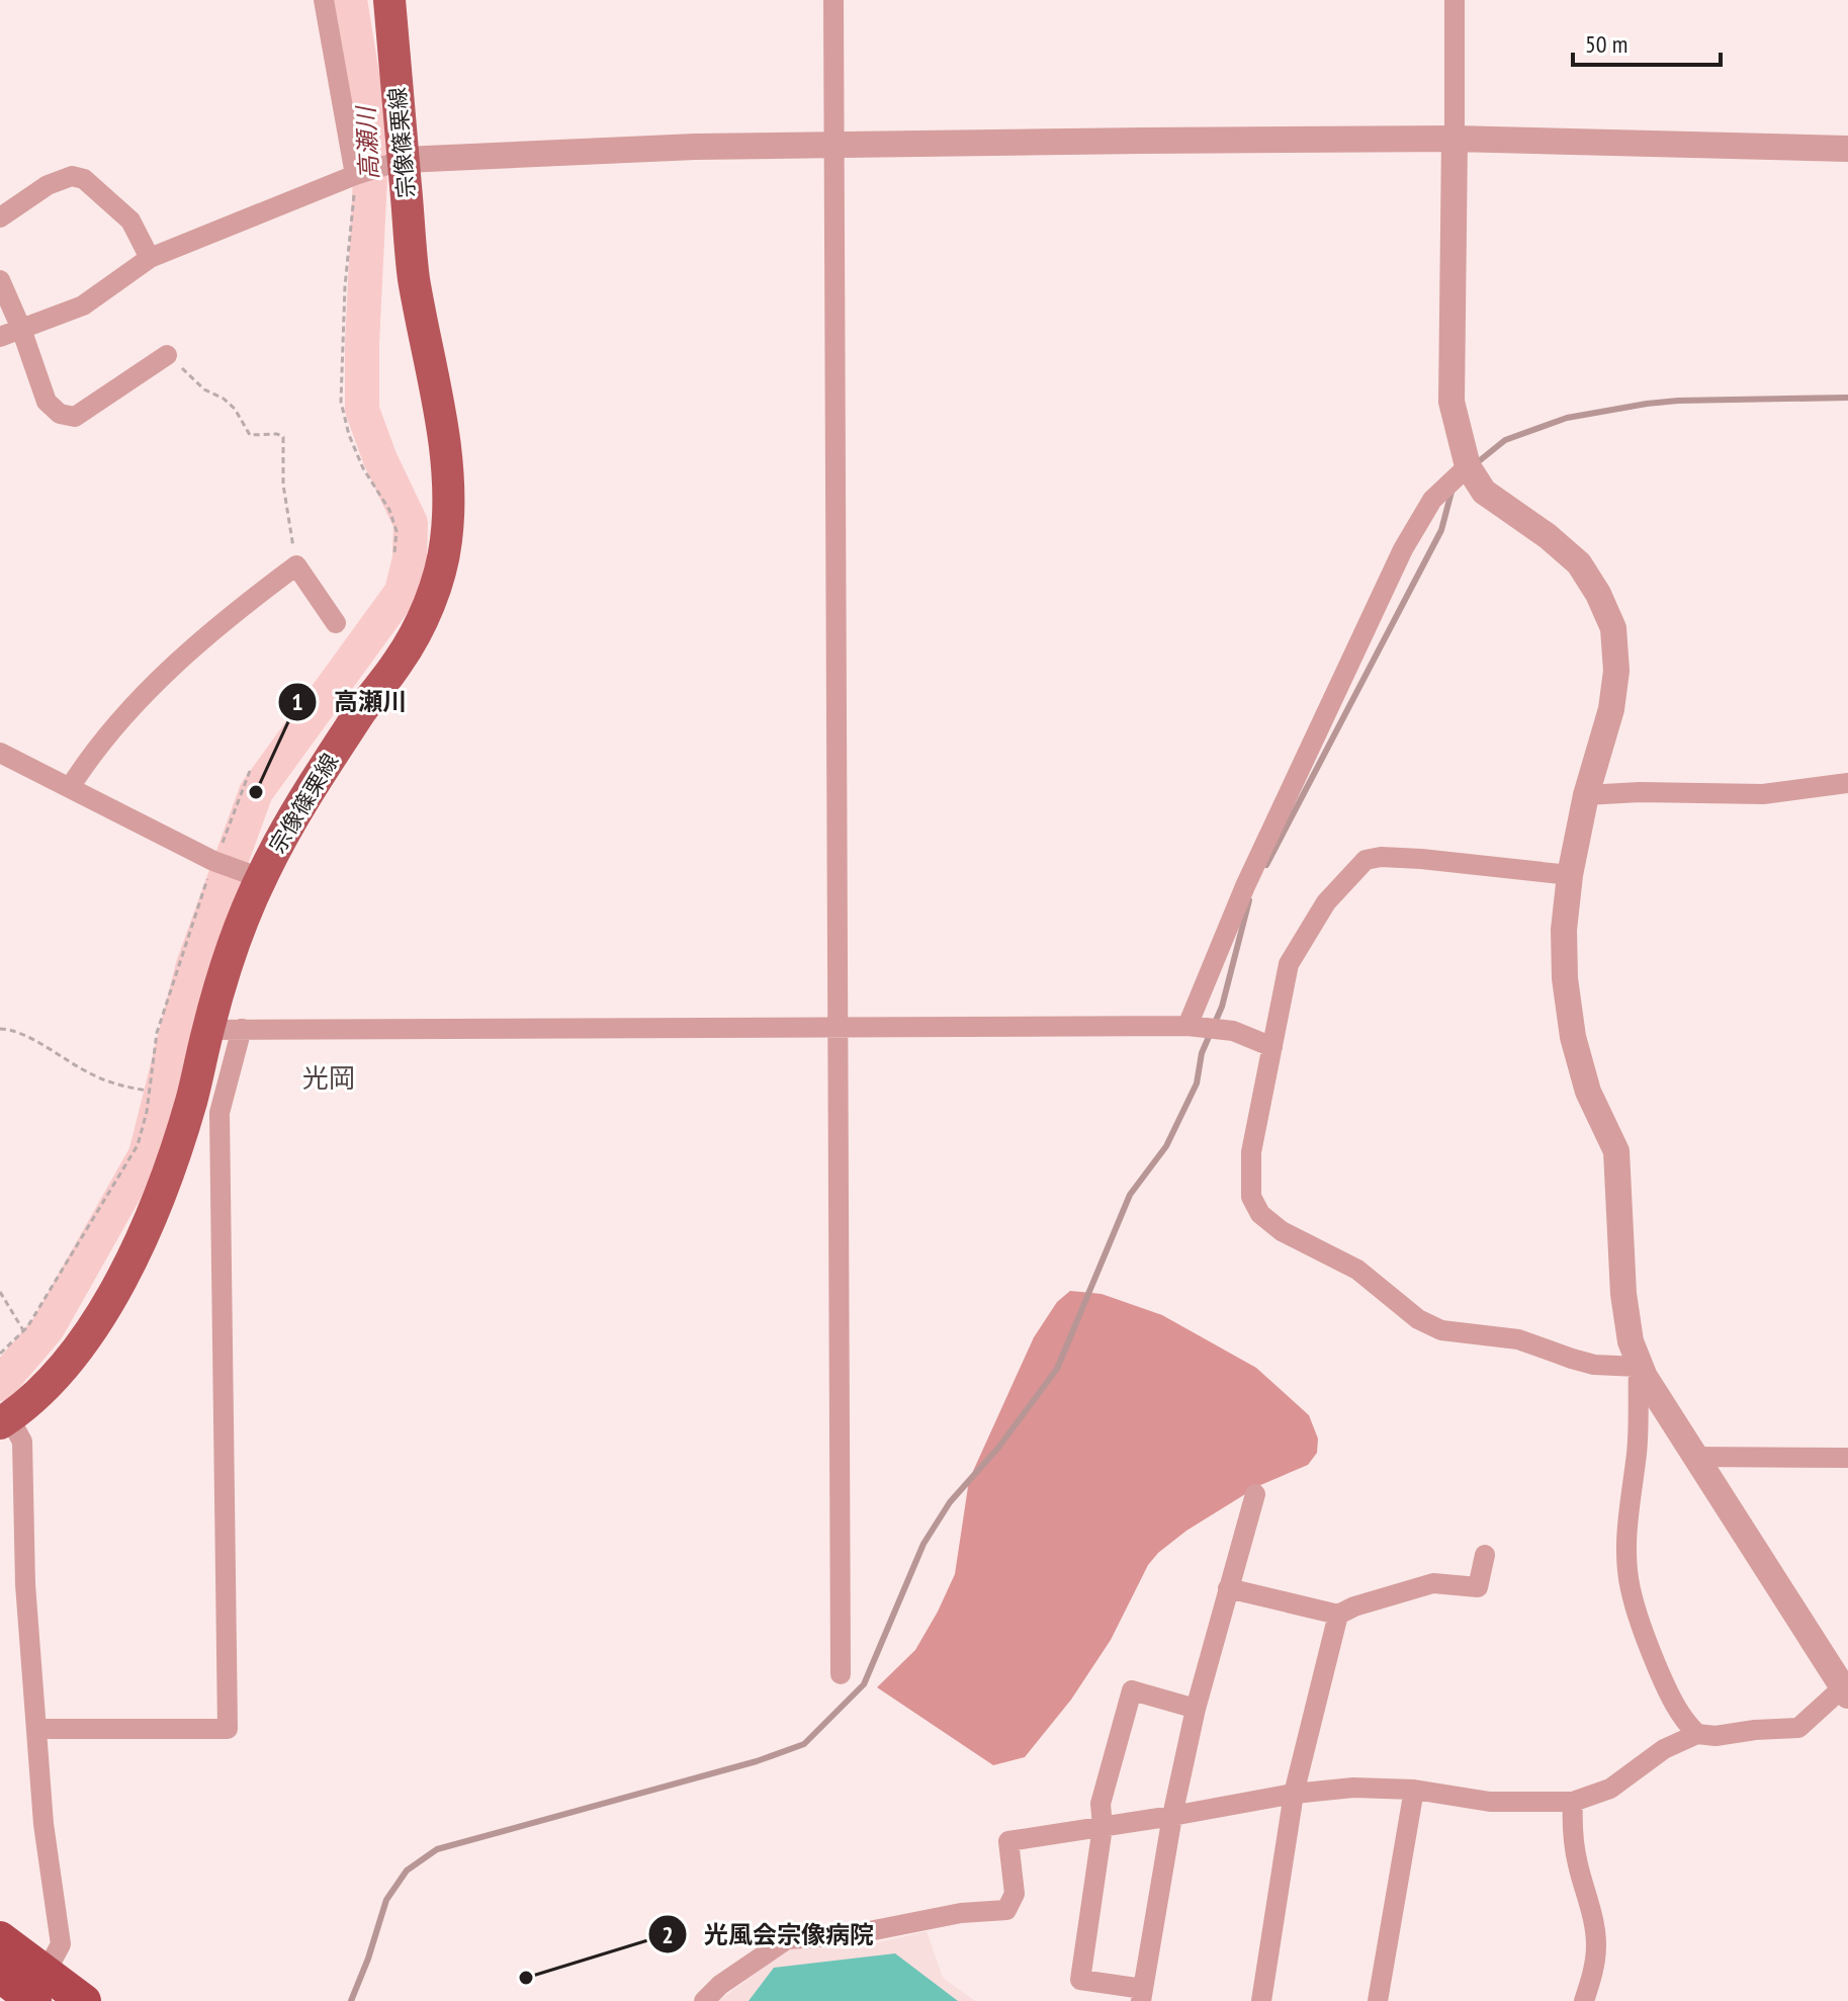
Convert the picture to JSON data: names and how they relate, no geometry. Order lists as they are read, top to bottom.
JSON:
{
  "streets": {
    "main road": ["宗像篠栗線"]
  },
  "districts": ["光岡"],
  "water": ["高瀬川"],
  "places": ["高瀬川", "光風会宗像病院"],
  "scale_bar": "50 m"
}
